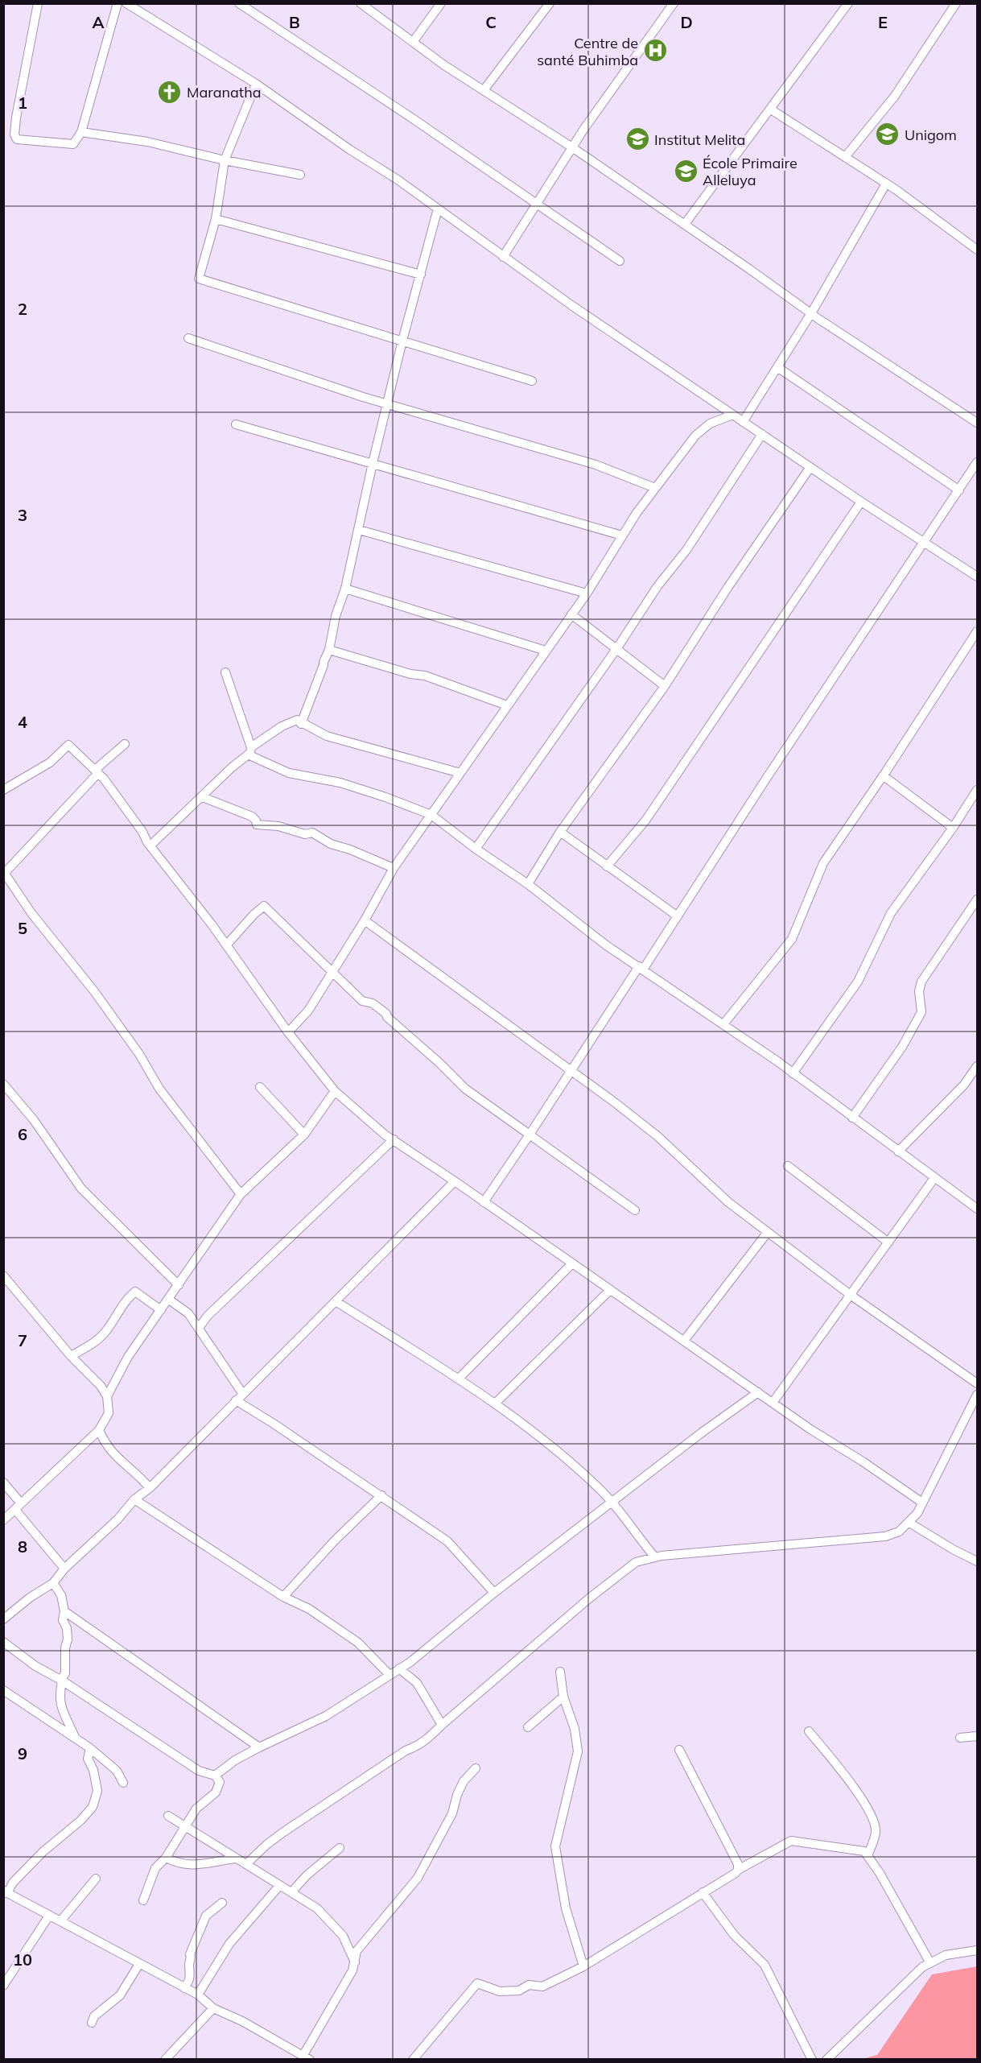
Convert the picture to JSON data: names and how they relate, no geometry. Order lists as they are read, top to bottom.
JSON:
{
  "places": {
    "hospital": ["Centre de santé Buhimba"],
    "church": ["Maranatha"],
    "school or university": ["Unigom", "Institut Melita", "École Primaire Alleluya"]
  },
  "grid": {
    "columns": [
      "A",
      "B",
      "C",
      "D",
      "E"
    ],
    "rows": [
      "1",
      "2",
      "3",
      "4",
      "5",
      "6",
      "7",
      "8",
      "9",
      "10"
    ]
  }
}
